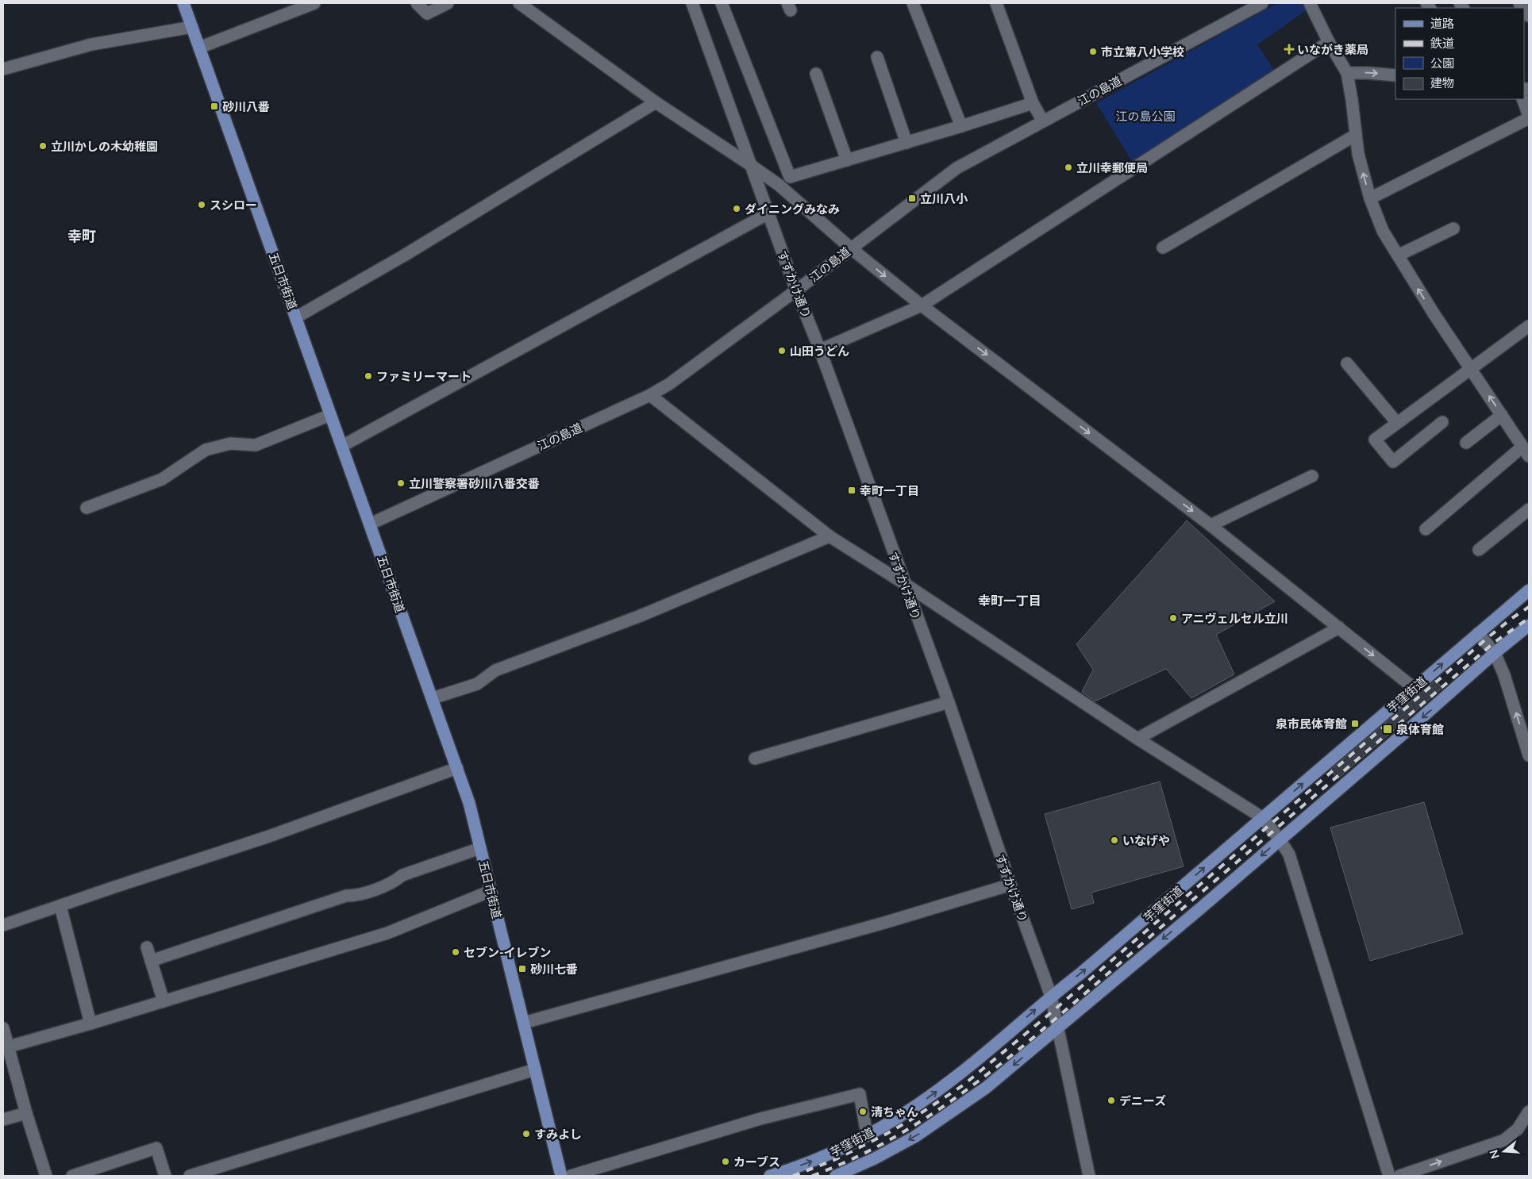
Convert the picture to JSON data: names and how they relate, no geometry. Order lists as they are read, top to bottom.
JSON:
{
  "streets": {
    "main road": ["五日市街道", "芋窪街道"],
    "street": ["江の島道", "すずかけ通り"]
  },
  "crossings": [
    ["江の島道", "五日市街道"],
    ["江の島道", "すずかけ通り"],
    ["すずかけ通り", "芋窪街道"]
  ],
  "districts": ["幸町", "幸町一丁目"],
  "parks": ["江の島公園"],
  "places": {
    "health": ["いながき薬局"],
    "other": [
      "市立第八小学校",
      "立川かしの木幼稚園",
      "立川幸郵便局",
      "スシロー",
      "ダイニングみなみ",
      "山田うどん",
      "ファミリーマート",
      "立川警察署砂川八番交番",
      "アニヴェルセル立川",
      "いなげや",
      "セブン-イレブン",
      "デニーズ",
      "清ちゃん",
      "すみよし",
      "カーブス"
    ],
    "transit": [
      "砂川八番",
      "立川八小",
      "幸町一丁目",
      "泉市民体育館",
      "泉体育館",
      "砂川七番"
    ]
  },
  "legend": [
    "道路",
    "鉄道",
    "公園",
    "建物"
  ],
  "north": "left"
}
